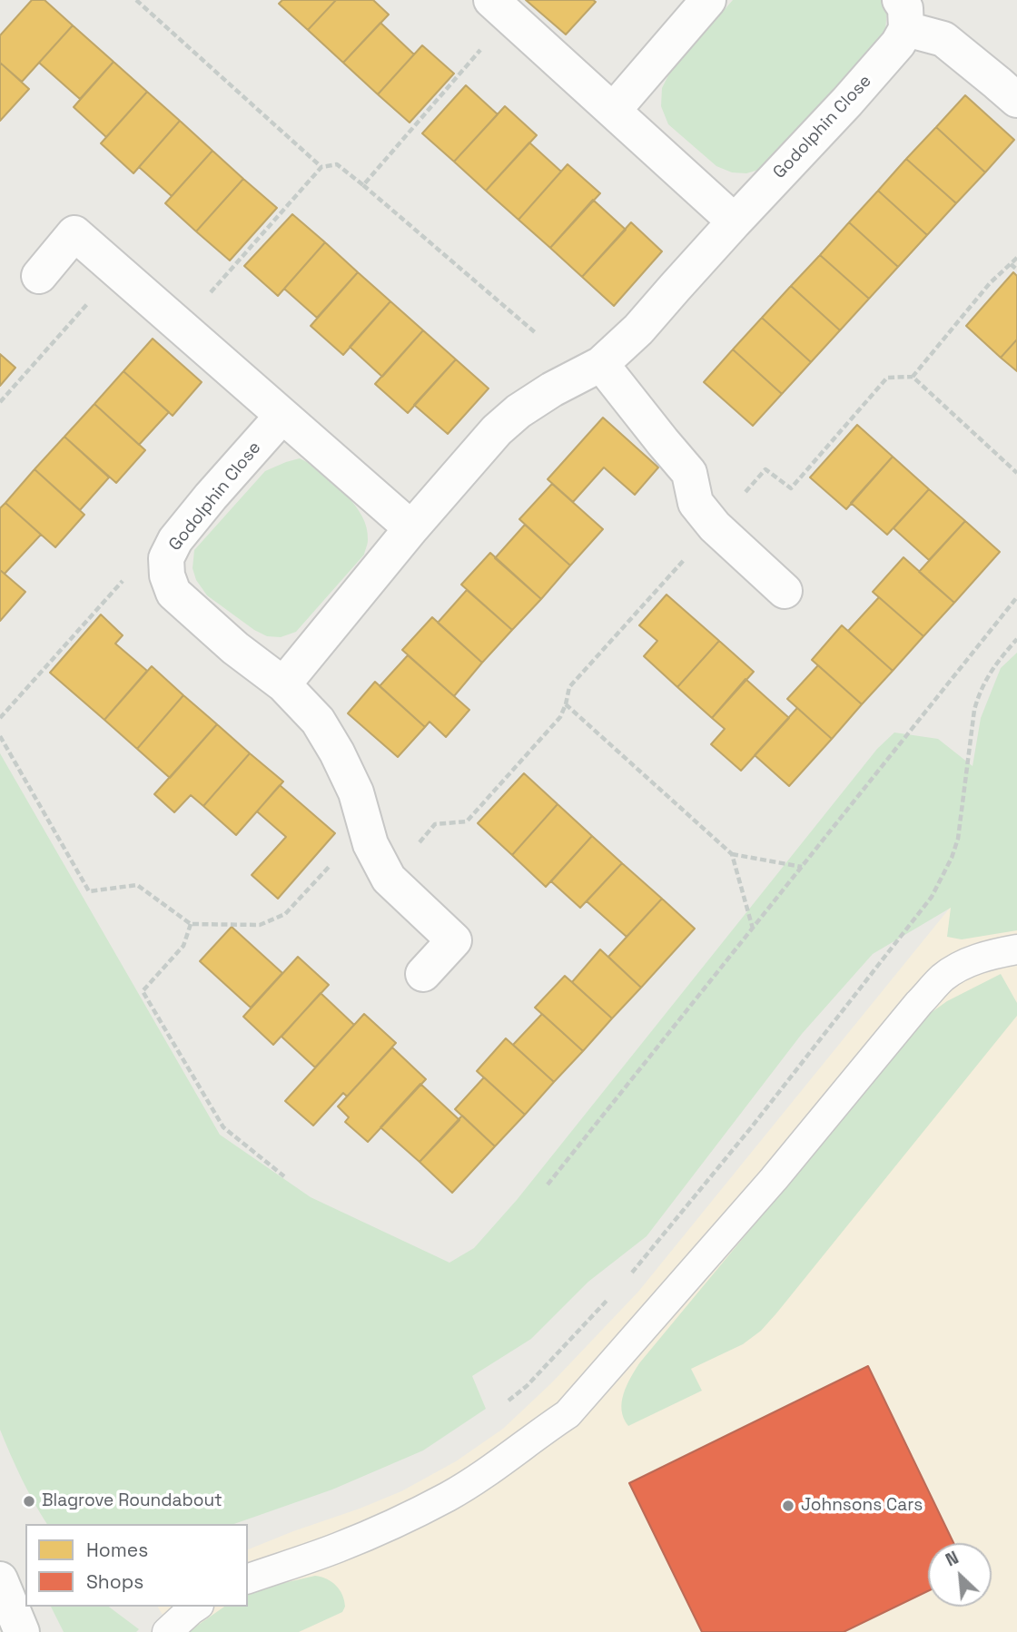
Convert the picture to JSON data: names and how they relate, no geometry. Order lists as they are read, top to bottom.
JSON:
{
  "streets": {
    "street": ["Godolphin Close"]
  },
  "places": ["Blagrove Roundabout", "Johnsons Cars"],
  "legend": ["Homes", "Shops"],
  "north": "top left"
}
